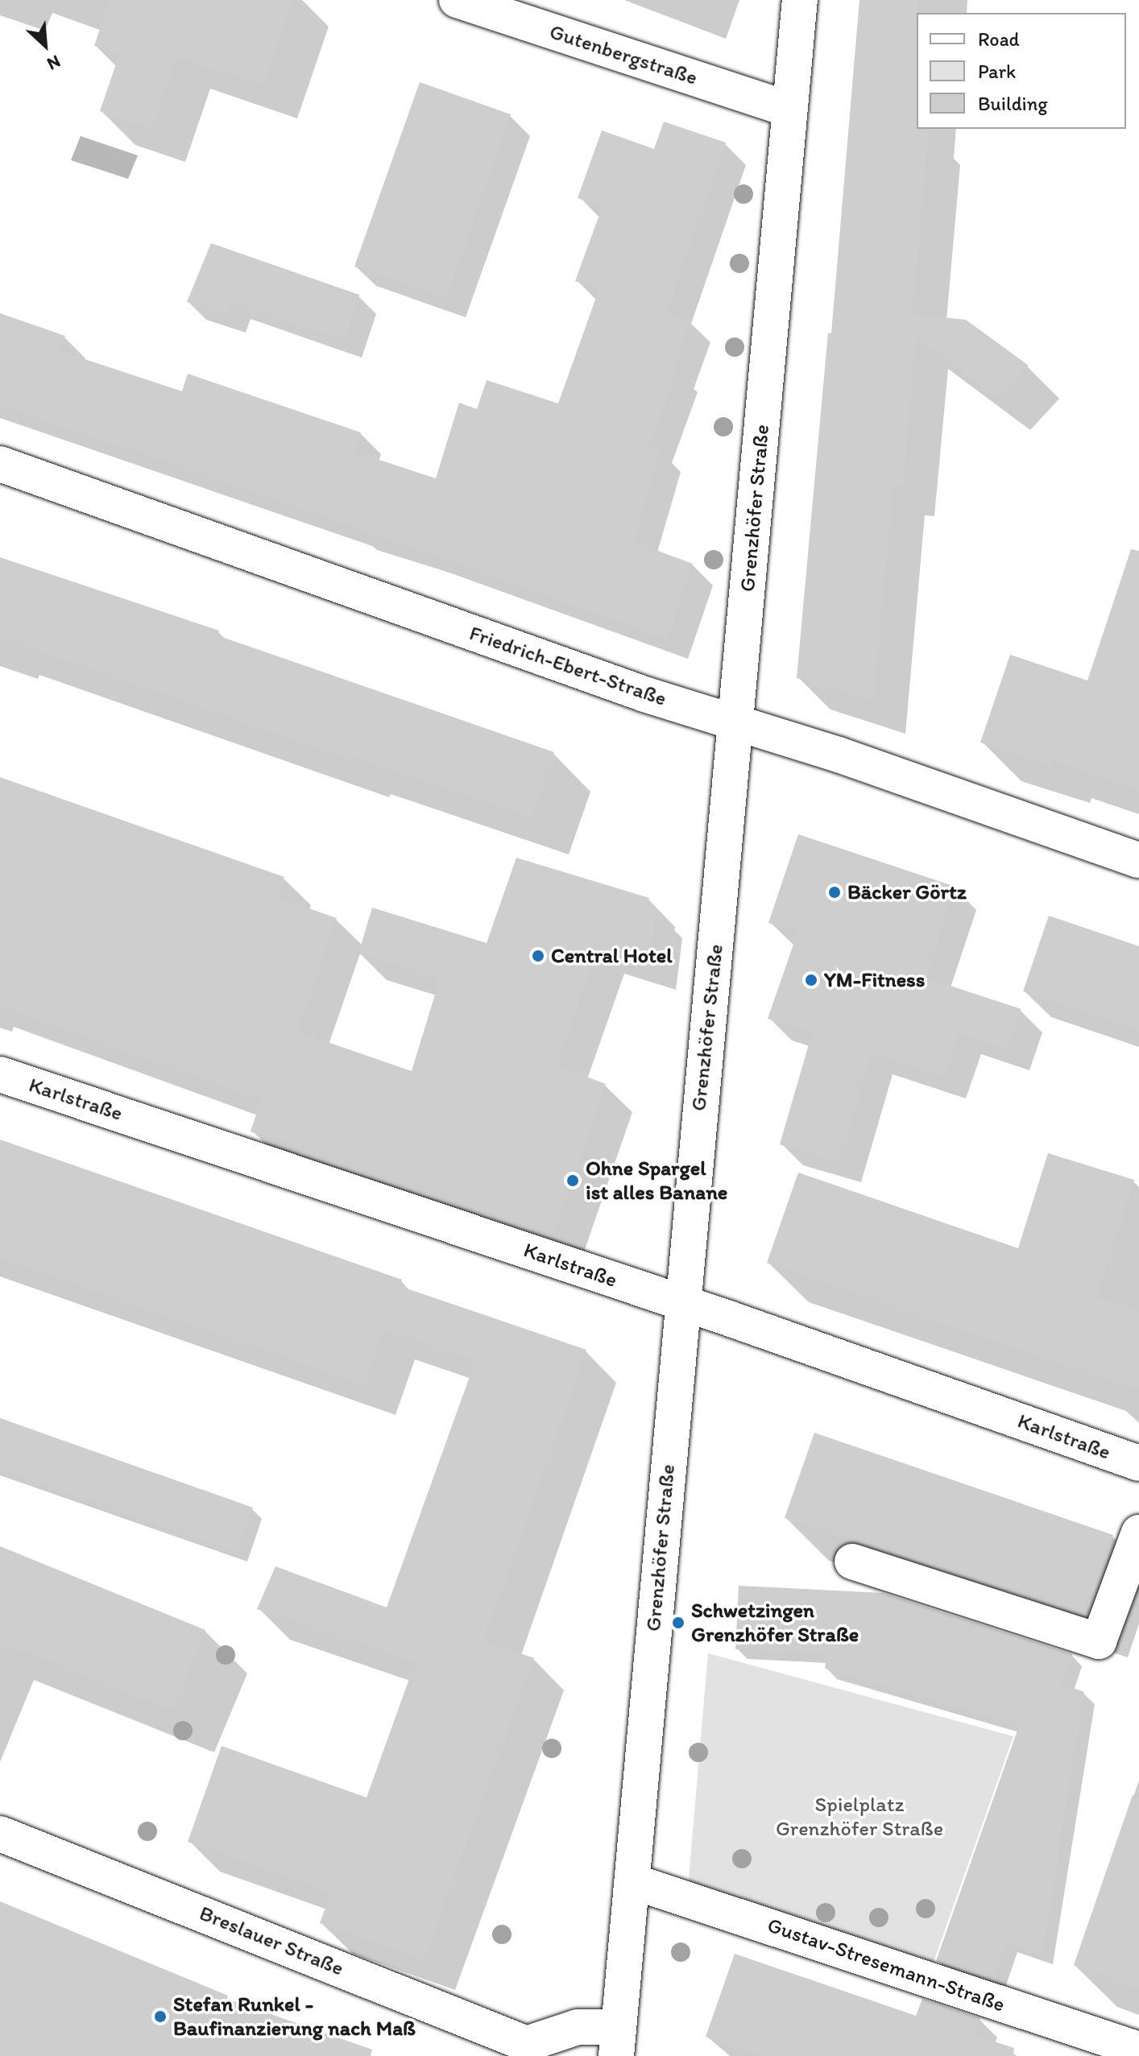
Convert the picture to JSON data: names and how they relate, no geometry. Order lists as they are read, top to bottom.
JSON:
{
  "streets": {
    "street": [
      "Gutenbergstraße",
      "Grenzhöfer Straße",
      "Friedrich-Ebert-Straße",
      "Karlstraße",
      "Breslauer Straße",
      "Gustav-Stresemann-Straße"
    ]
  },
  "crossings": [
    ["Gutenbergstraße", "Grenzhöfer Straße"],
    ["Grenzhöfer Straße", "Friedrich-Ebert-Straße"],
    ["Grenzhöfer Straße", "Karlstraße"],
    ["Grenzhöfer Straße", "Breslauer Straße"],
    ["Grenzhöfer Straße", "Gustav-Stresemann-Straße"]
  ],
  "parks": ["Spielplatz Grenzhöfer Straße"],
  "places": [
    "Bäcker Görtz",
    "Central Hotel",
    "YM-Fitness",
    "Ohne Spargel ist alles Banane",
    "Schwetzingen Grenzhöfer Straße",
    "Stefan Runkel - Baufinanzierung nach Maß"
  ],
  "legend": ["Road", "Park", "Building"],
  "north": "bottom right"
}
